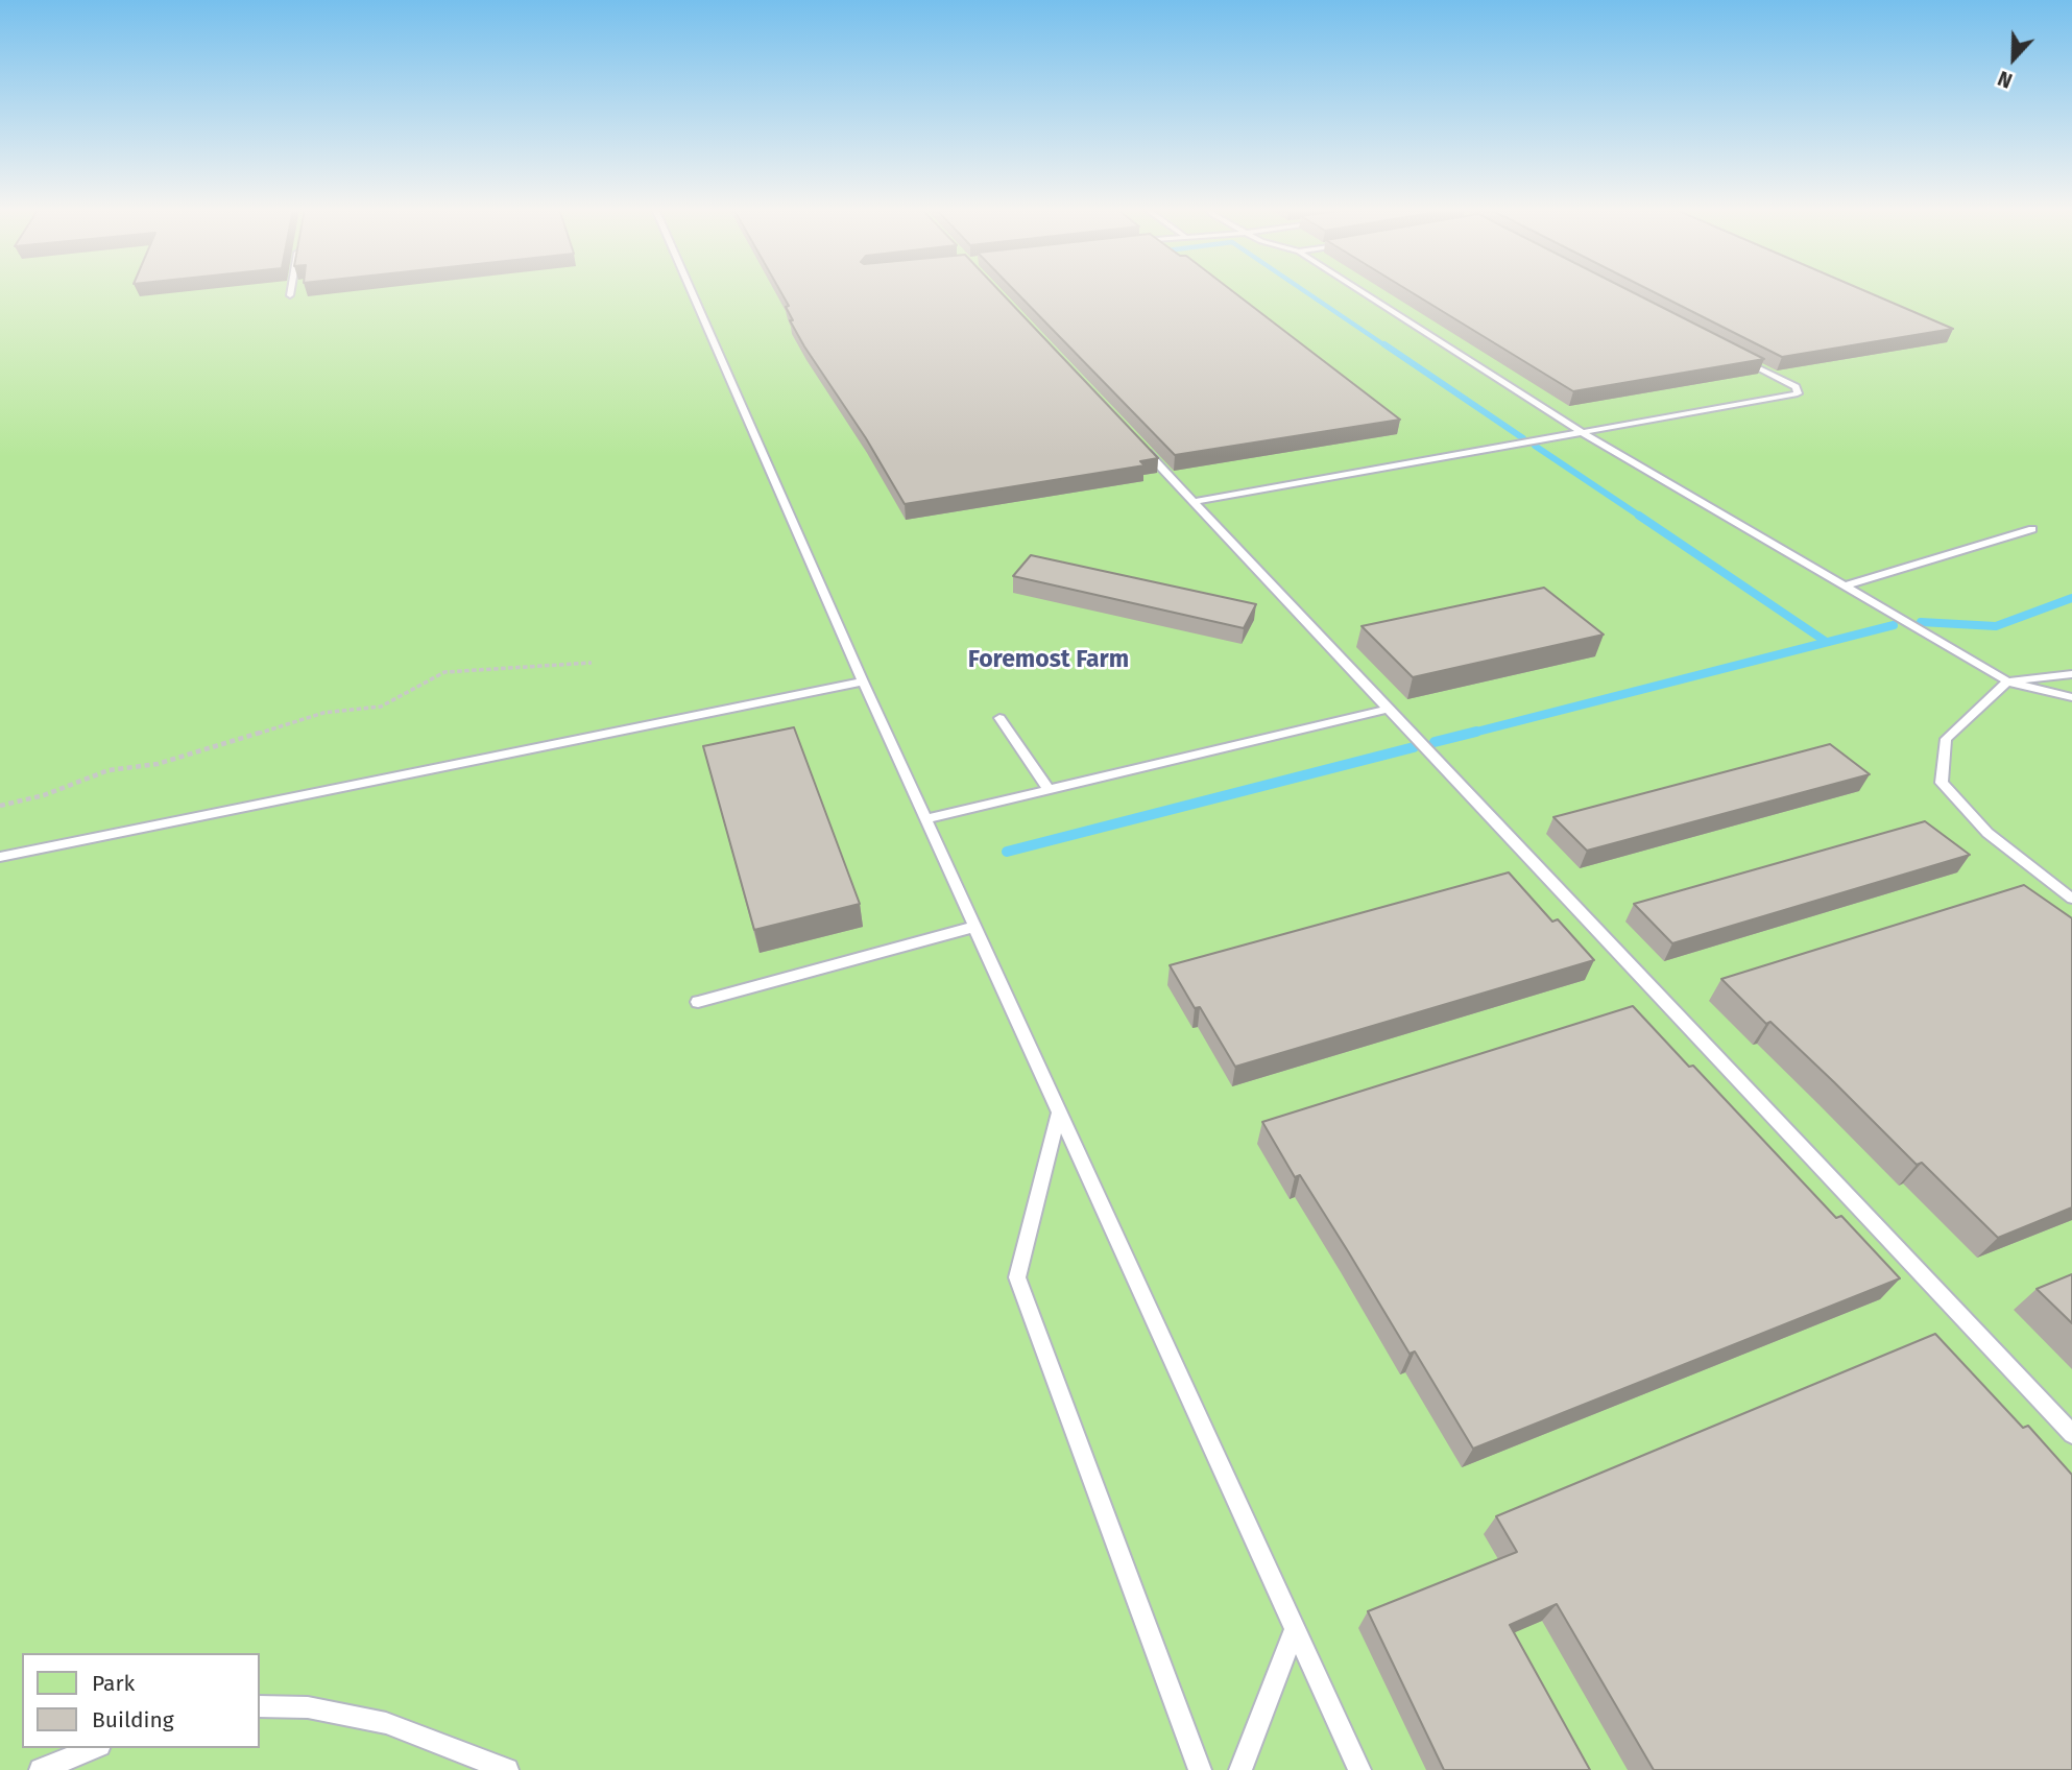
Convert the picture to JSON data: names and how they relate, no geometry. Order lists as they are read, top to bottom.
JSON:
{
  "districts": ["Foremost Farm"],
  "legend": ["Park", "Building"],
  "north": "bottom"
}
